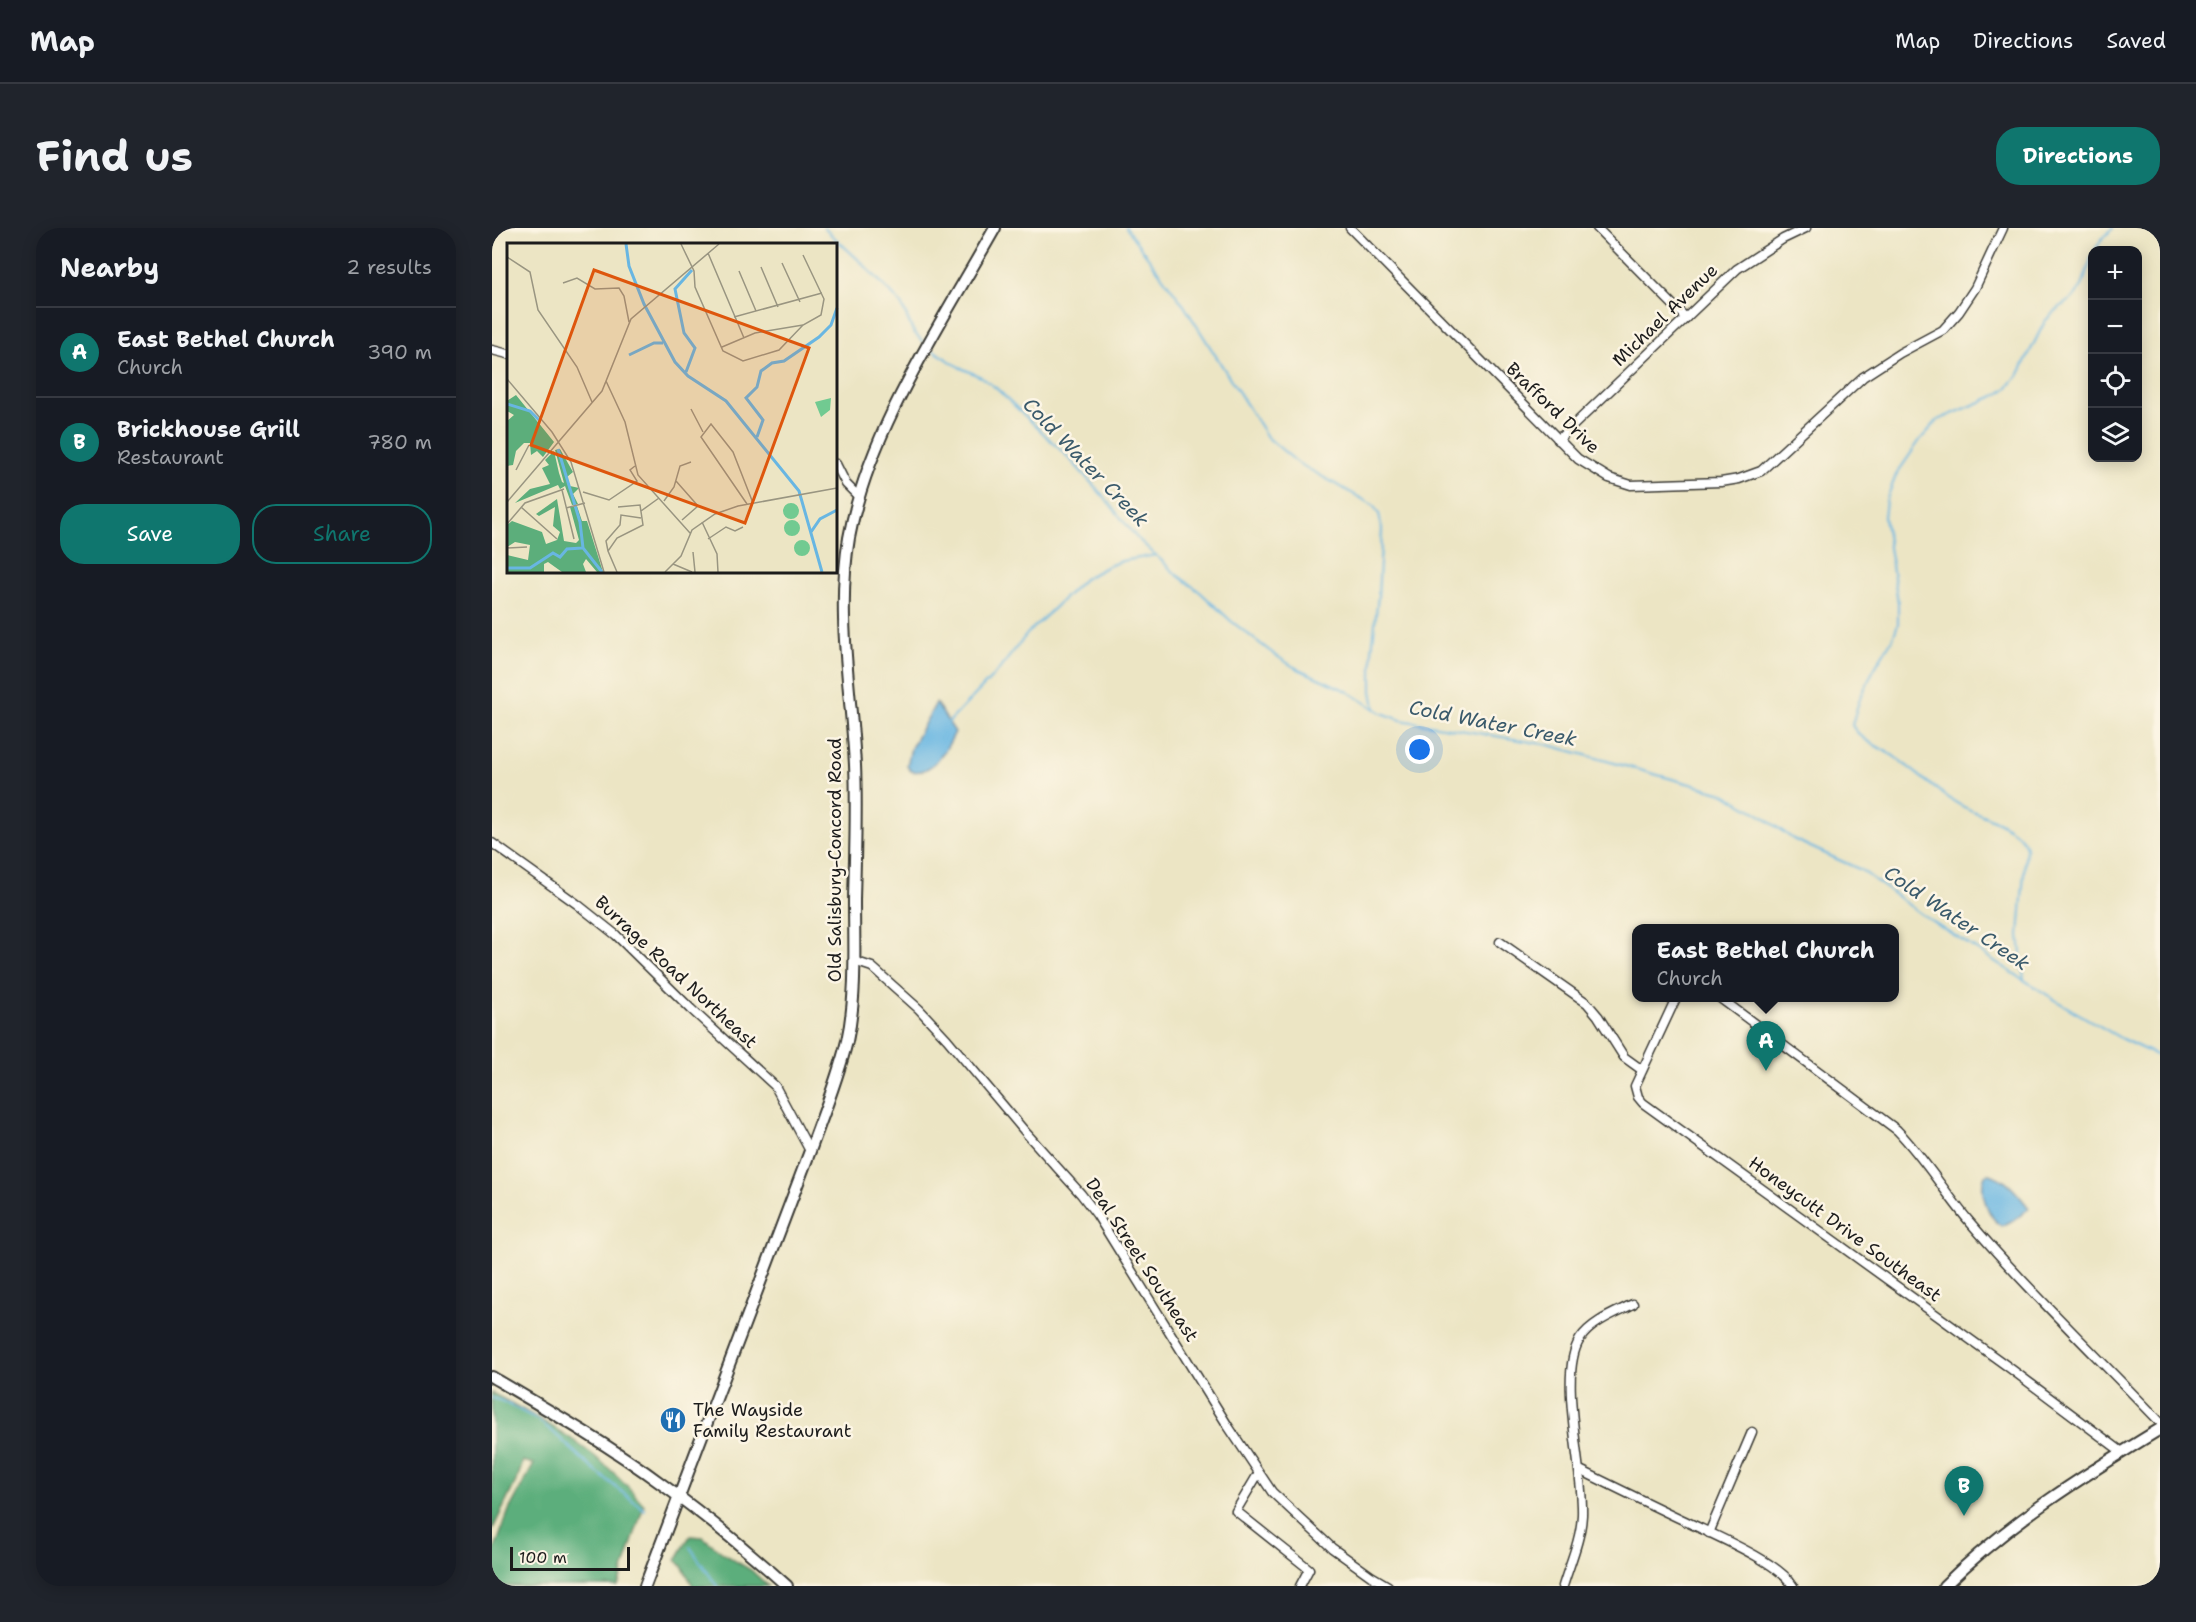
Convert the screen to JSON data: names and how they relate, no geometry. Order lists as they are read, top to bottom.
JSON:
{
  "streets": {
    "main road": ["Old Salisbury-Concord Road"],
    "street": [
      "Michael Avenue",
      "Brafford Drive",
      "Burrage Road Northeast",
      "Honeycutt Drive Southeast",
      "Deal Street Southeast"
    ]
  },
  "crossings": [
    ["Michael Avenue", "Brafford Drive"],
    ["Old Salisbury-Concord Road", "Burrage Road Northeast"],
    ["Old Salisbury-Concord Road", "Deal Street Southeast"]
  ],
  "water": ["Cold Water Creek"],
  "places": {
    "restaurant": ["The Wayside Family Restaurant"]
  },
  "scale_bar": "100 m",
  "page": {
    "header": "Map",
    "nav": ["Map", "Directions", "Saved"],
    "buttons": [
      "Directions",
      ["Save", "Share"]
    ],
    "title": "Find us",
    "heading": ["Nearby", "2 results"],
    "map_buttons": ["+", "−"],
    "list": [
      {
        "mark": "A",
        "name": "East Bethel Church",
        "note": "Church",
        "value": "390 m"
      },
      {
        "mark": "B",
        "name": "Brickhouse Grill",
        "note": "Restaurant",
        "value": "780 m"
      }
    ],
    "popup": ["East Bethel Church", "Church"],
    "pins": ["A", "B"],
    "scale": "100 m"
  }
}
